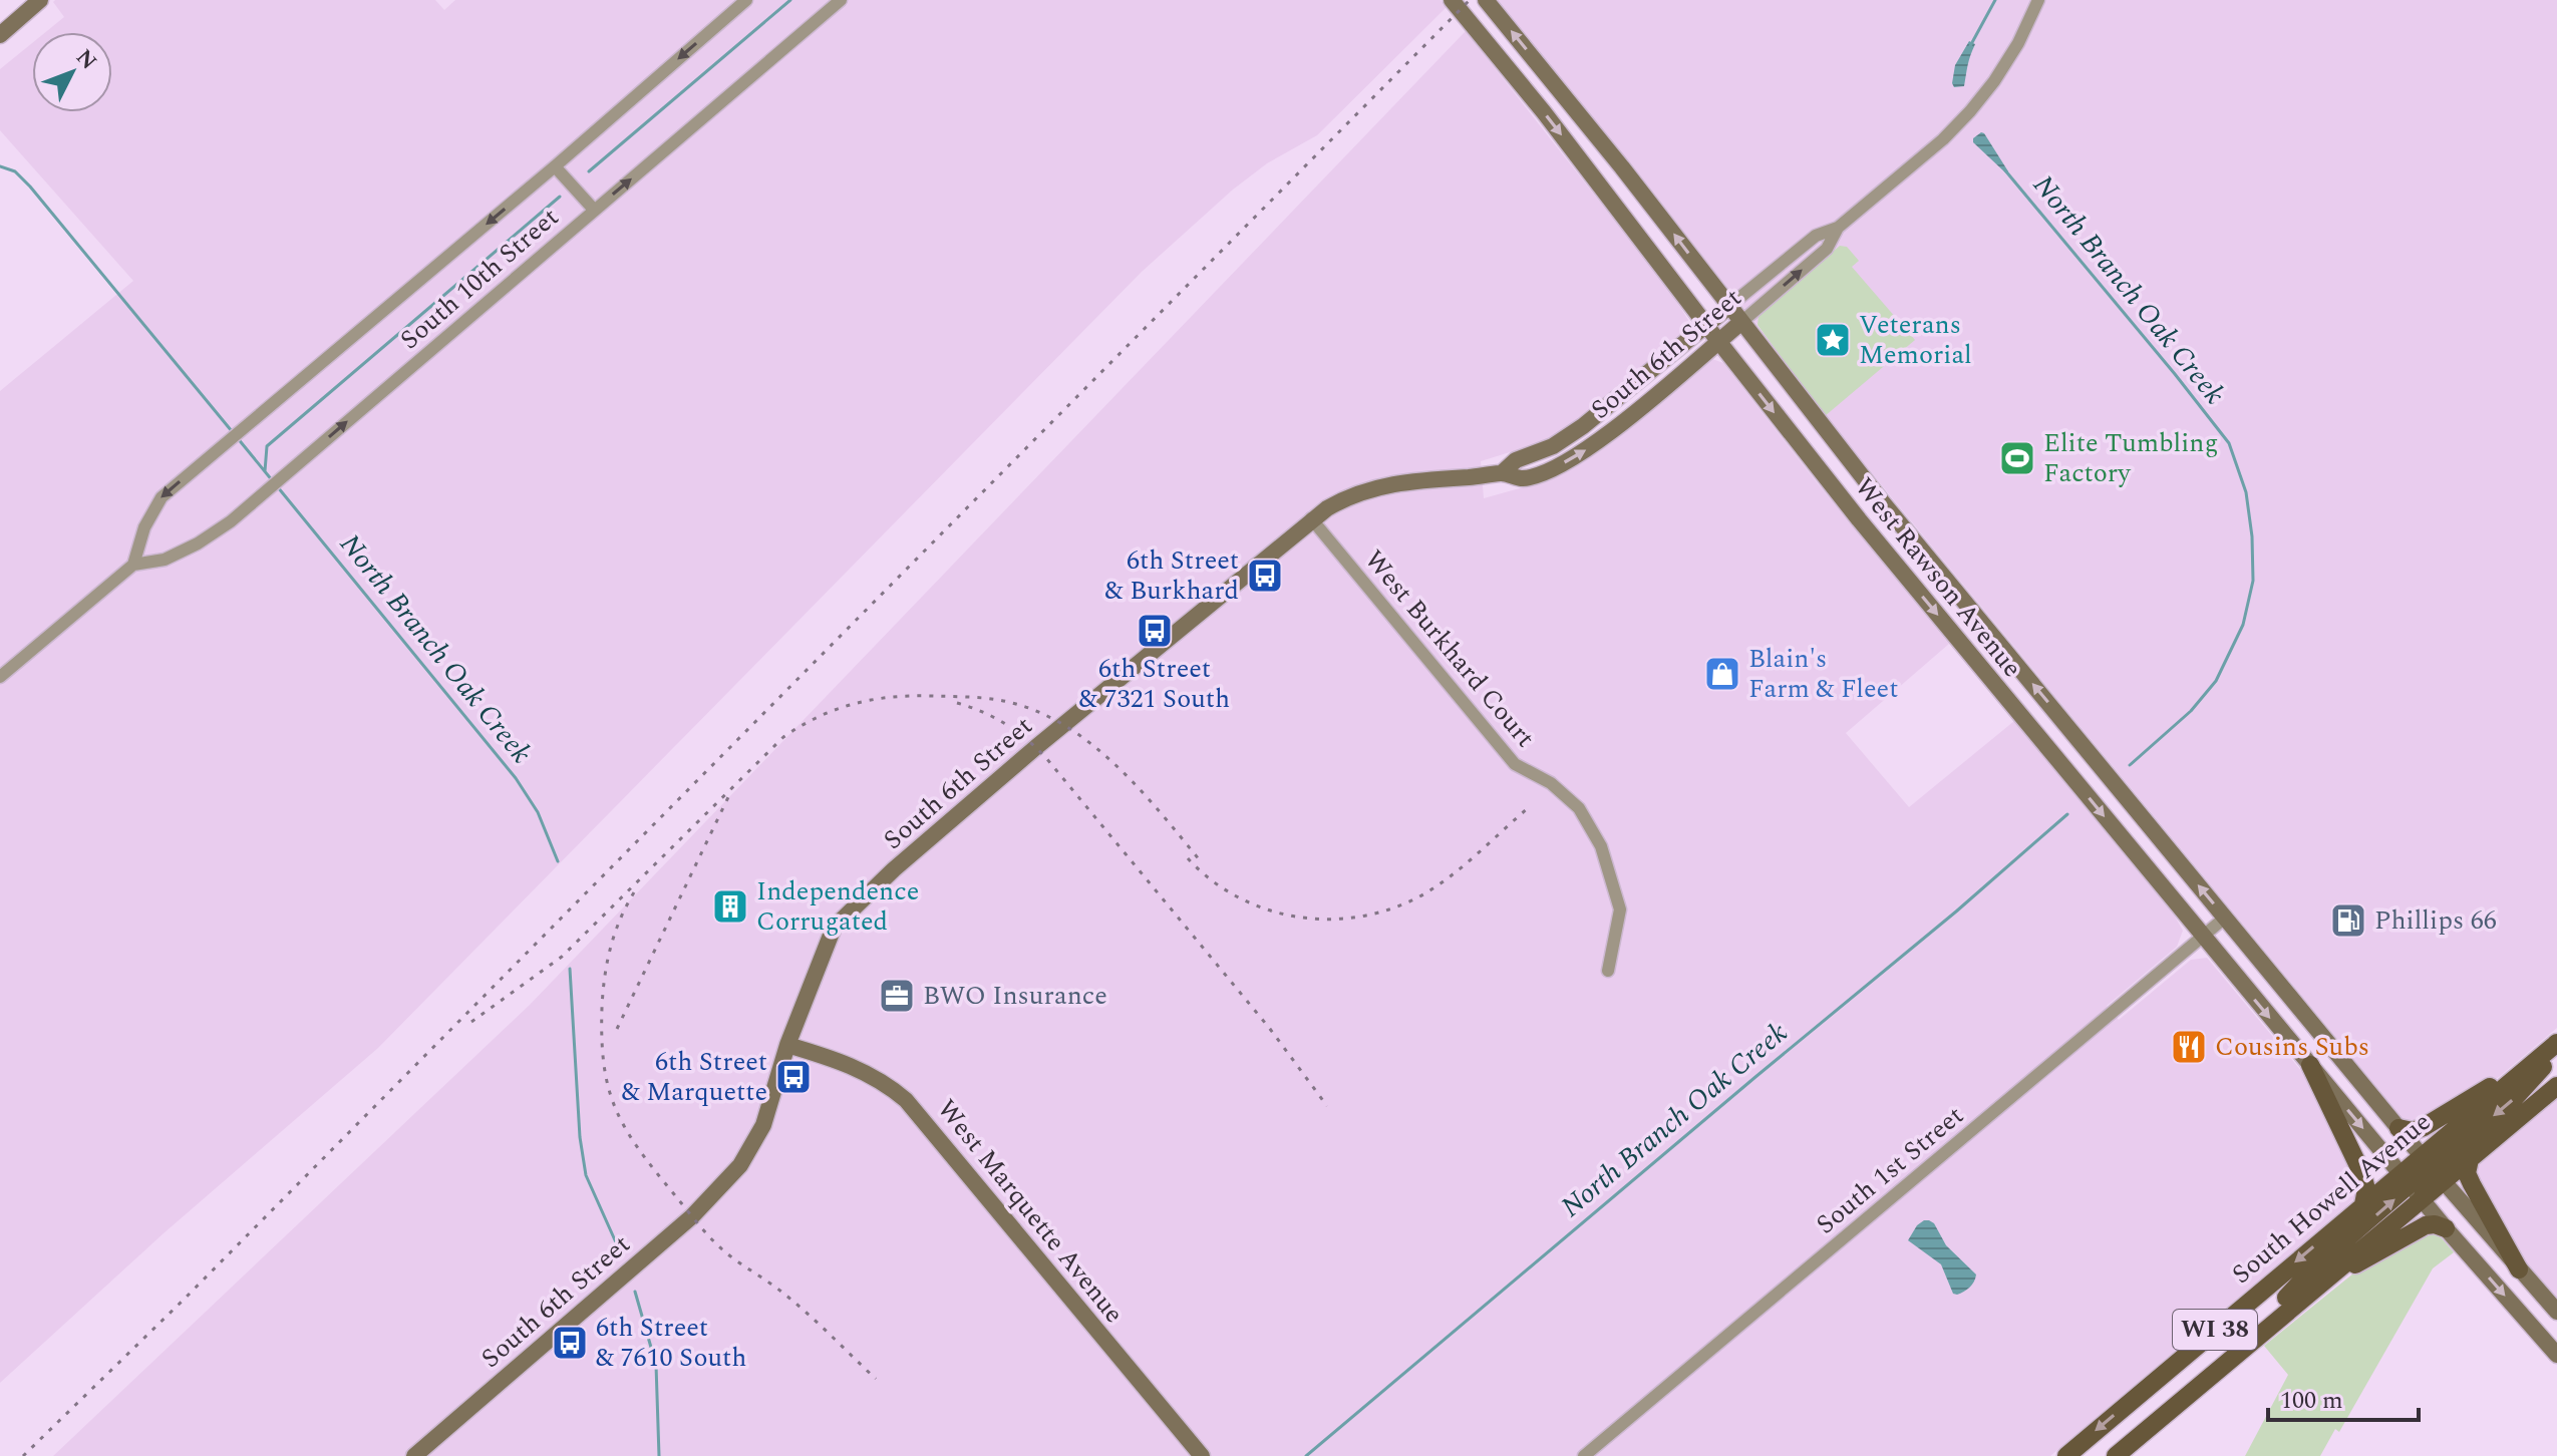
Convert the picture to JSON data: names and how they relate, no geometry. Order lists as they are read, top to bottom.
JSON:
{
  "streets": {
    "main road": [
      "South 6th Street",
      "West Rawson Avenue",
      "South Howell Avenue",
      "West Marquette Avenue",
      "WI 38"
    ],
    "street": ["South 10th Street", "West Burkhard Court", "South 1st Street"]
  },
  "crossings": [
    ["South 6th Street", "West Rawson Avenue"],
    ["South 6th Street", "West Burkhard Court"],
    ["South 6th Street", "West Marquette Avenue"],
    ["West Rawson Avenue", "South 1st Street"],
    ["West Rawson Avenue", "South Howell Avenue"]
  ],
  "water": ["North Branch Oak Creek"],
  "places": {
    "place": ["Veterans Memorial"],
    "sports": ["Elite Tumbling Factory"],
    "bus stop": [
      "6th Street & Burkhard",
      "6th Street & 7321 South",
      "6th Street & Marquette",
      "6th Street & 7610 South"
    ],
    "shop": ["Blain's Farm & Fleet"],
    "building": ["Independence Corrugated"],
    "fuel station": ["Phillips 66"],
    "office": ["BWO Insurance"],
    "restaurant": ["Cousins Subs"]
  },
  "scale_bar": "100 m",
  "north": "top right"
}
